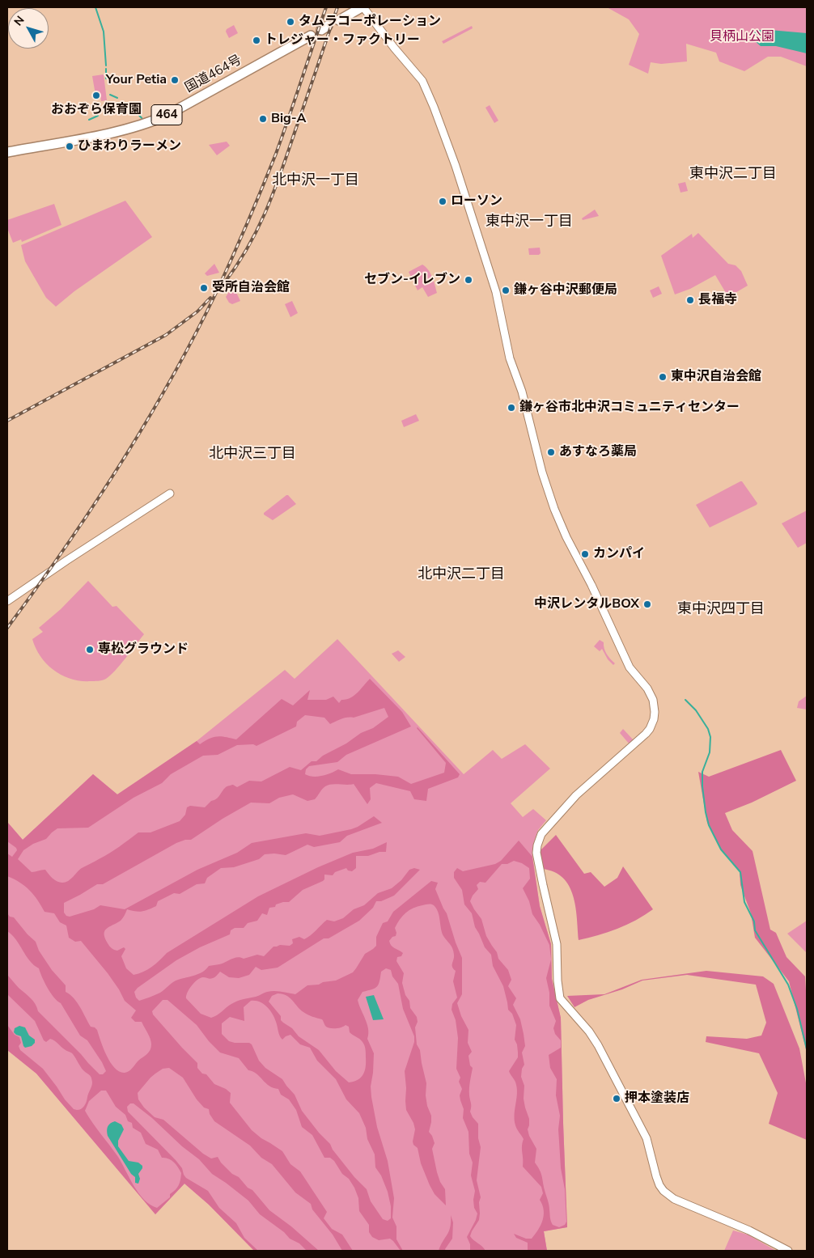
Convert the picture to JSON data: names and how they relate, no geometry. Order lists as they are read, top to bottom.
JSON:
{
  "streets": {
    "highway": ["国道464号", "464"]
  },
  "districts": [
    "東中沢二丁目",
    "北中沢一丁目",
    "東中沢一丁目",
    "北中沢三丁目",
    "北中沢二丁目",
    "東中沢四丁目"
  ],
  "parks": ["貝柄山公園"],
  "places": [
    "タムラコーポレーション",
    "トレジャー・ファクトリー",
    "Your Petia",
    "おおぞら保育園",
    "Big-A",
    "ひまわりラーメン",
    "ローソン",
    "セブン-イレブン",
    "受所自治会館",
    "鎌ヶ谷中沢郵便局",
    "長福寺",
    "東中沢自治会館",
    "鎌ヶ谷市北中沢コミュニティセンター",
    "あすなろ薬局",
    "カンパイ",
    "中沢レンタルBOX",
    "専松グラウンド",
    "押本塗装店"
  ],
  "north": "top left"
}
